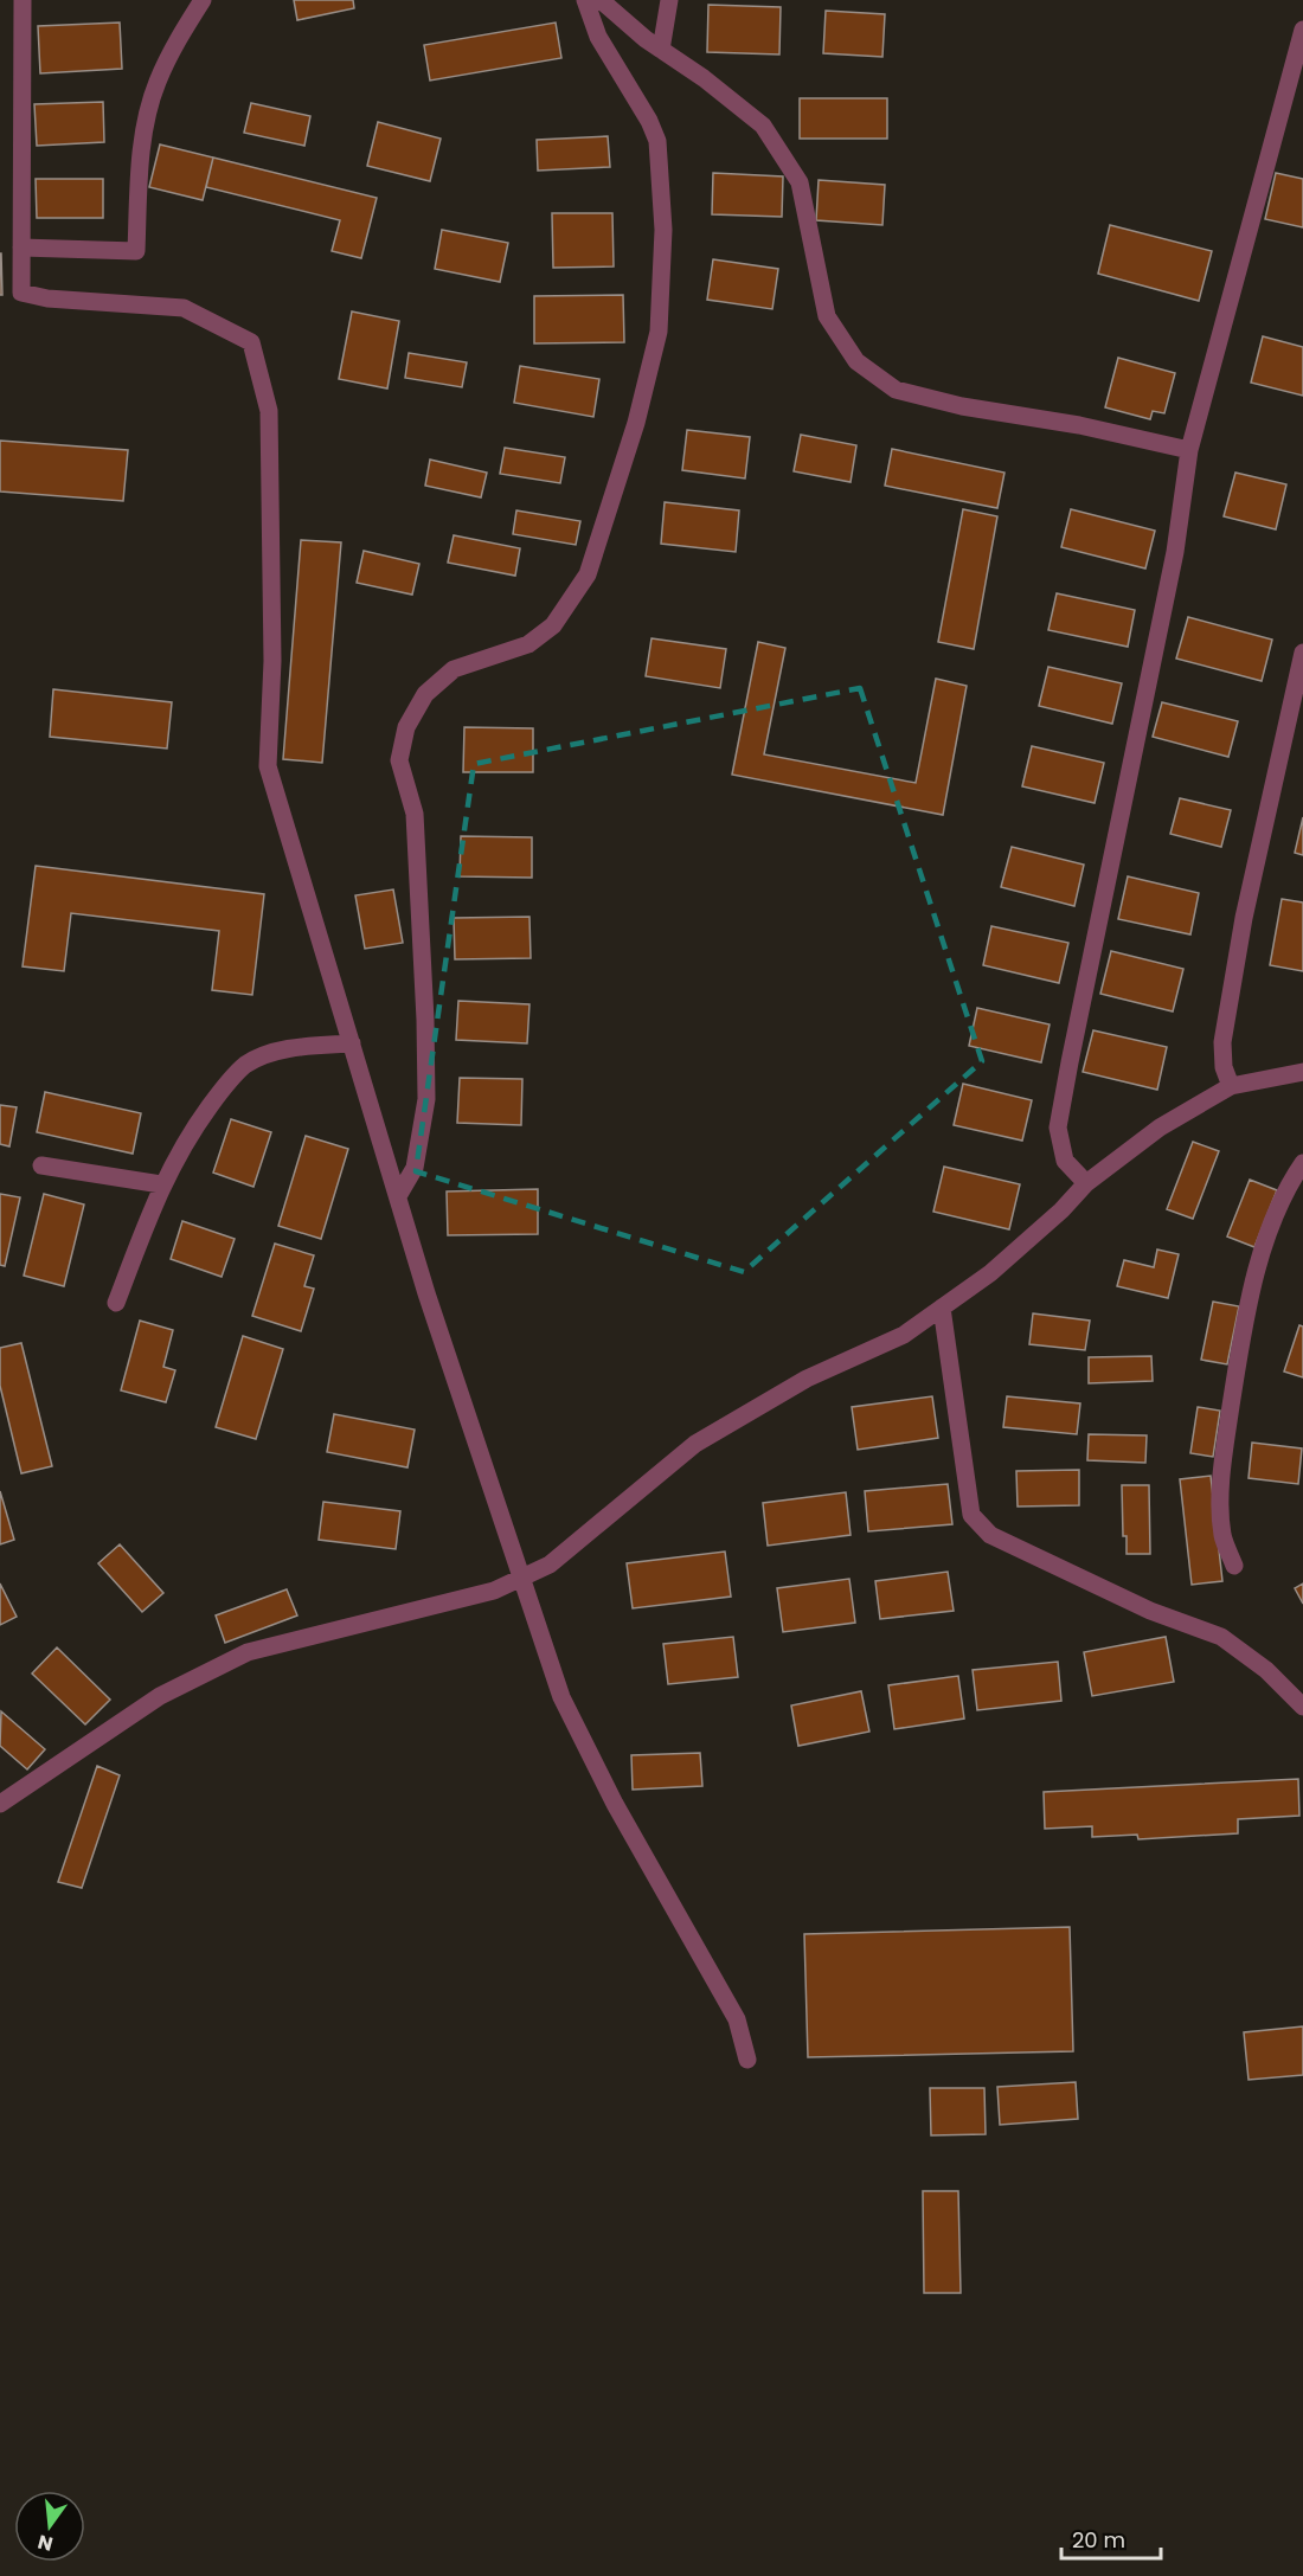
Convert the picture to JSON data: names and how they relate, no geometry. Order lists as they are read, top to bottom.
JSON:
{
  "scale_bar": "20 m",
  "north": "bottom"
}
